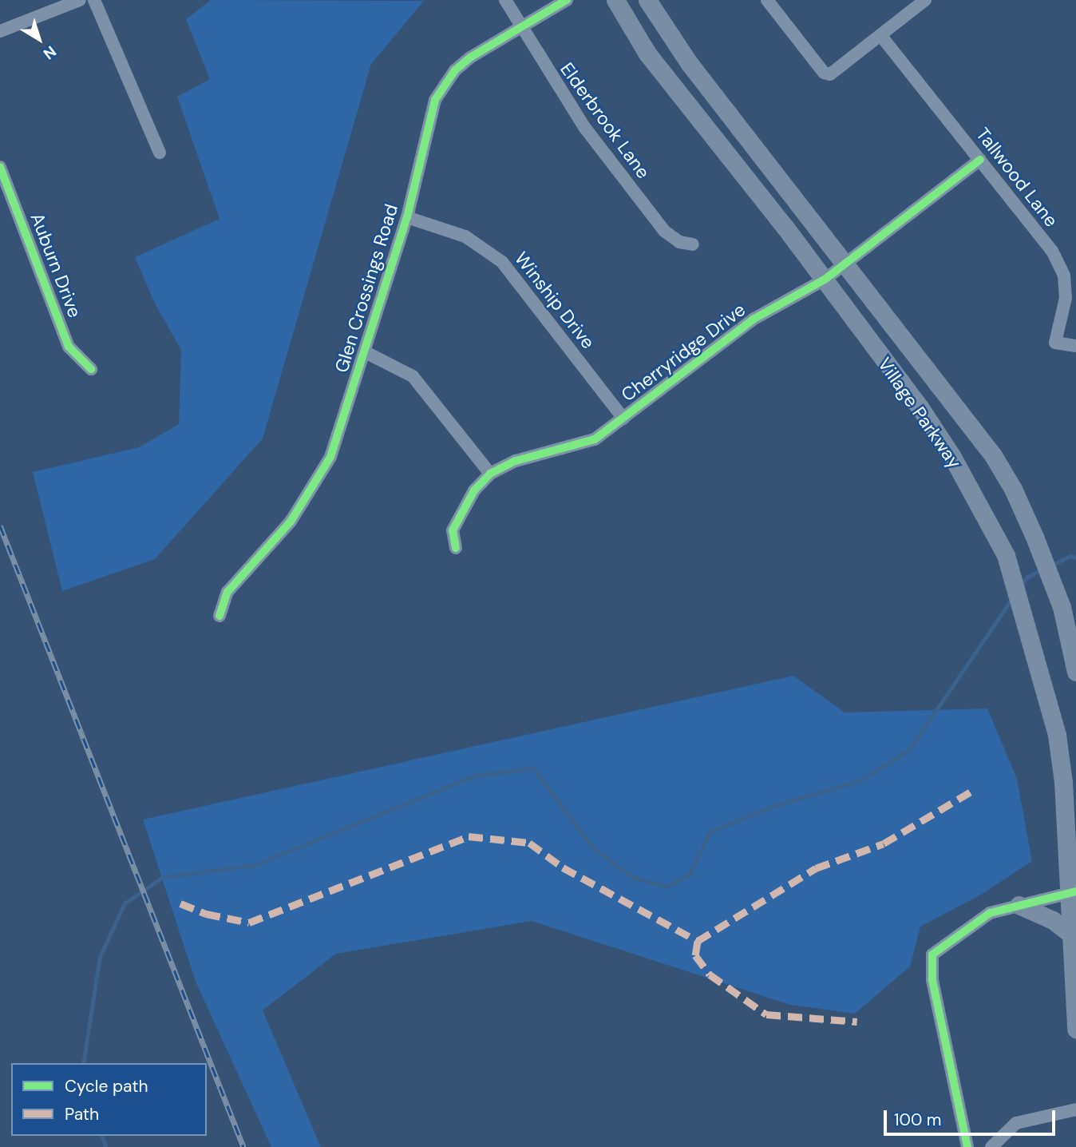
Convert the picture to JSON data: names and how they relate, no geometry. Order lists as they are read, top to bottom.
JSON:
{
  "streets": {
    "main road": ["Village Parkway"],
    "street": [
      "Elderbrook Lane",
      "Tallwood Lane",
      "Auburn Drive",
      "Glen Crossings Road",
      "Winship Drive",
      "Cherryridge Drive"
    ]
  },
  "crossings": [
    ["Elderbrook Lane", "Glen Crossings Road"],
    ["Tallwood Lane", "Cherryridge Drive"],
    ["Glen Crossings Road", "Winship Drive"],
    ["Winship Drive", "Cherryridge Drive"],
    ["Cherryridge Drive", "Village Parkway"]
  ],
  "legend": ["Cycle path", "Path"],
  "scale_bar": "100 m",
  "north": "bottom right"
}
